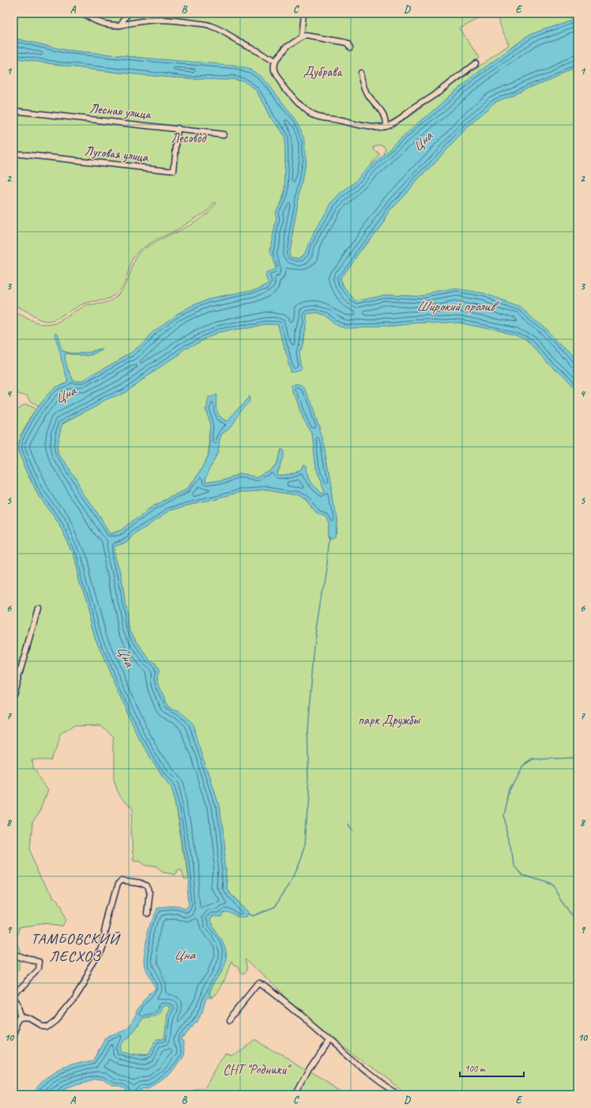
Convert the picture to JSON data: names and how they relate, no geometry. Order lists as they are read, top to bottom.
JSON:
{
  "streets": {
    "street": ["Лесная улица", "Луговая улица"]
  },
  "crossings": [
    ["Лесная улица", "Луговая улица"]
  ],
  "districts": ["ТАМБОВСКИЙ ЛЕСХОЗ"],
  "water": ["Цна", "Широкий пролив"],
  "parks": [
    "Дубрава",
    "Лесовод",
    "парк Дружбы",
    "СНТ \"Родники\""
  ],
  "scale_bar": "100 m",
  "grid": {
    "columns": [
      "A",
      "B",
      "C",
      "D",
      "E"
    ],
    "rows": [
      "1",
      "2",
      "3",
      "4",
      "5",
      "6",
      "7",
      "8",
      "9",
      "10"
    ]
  }
}
